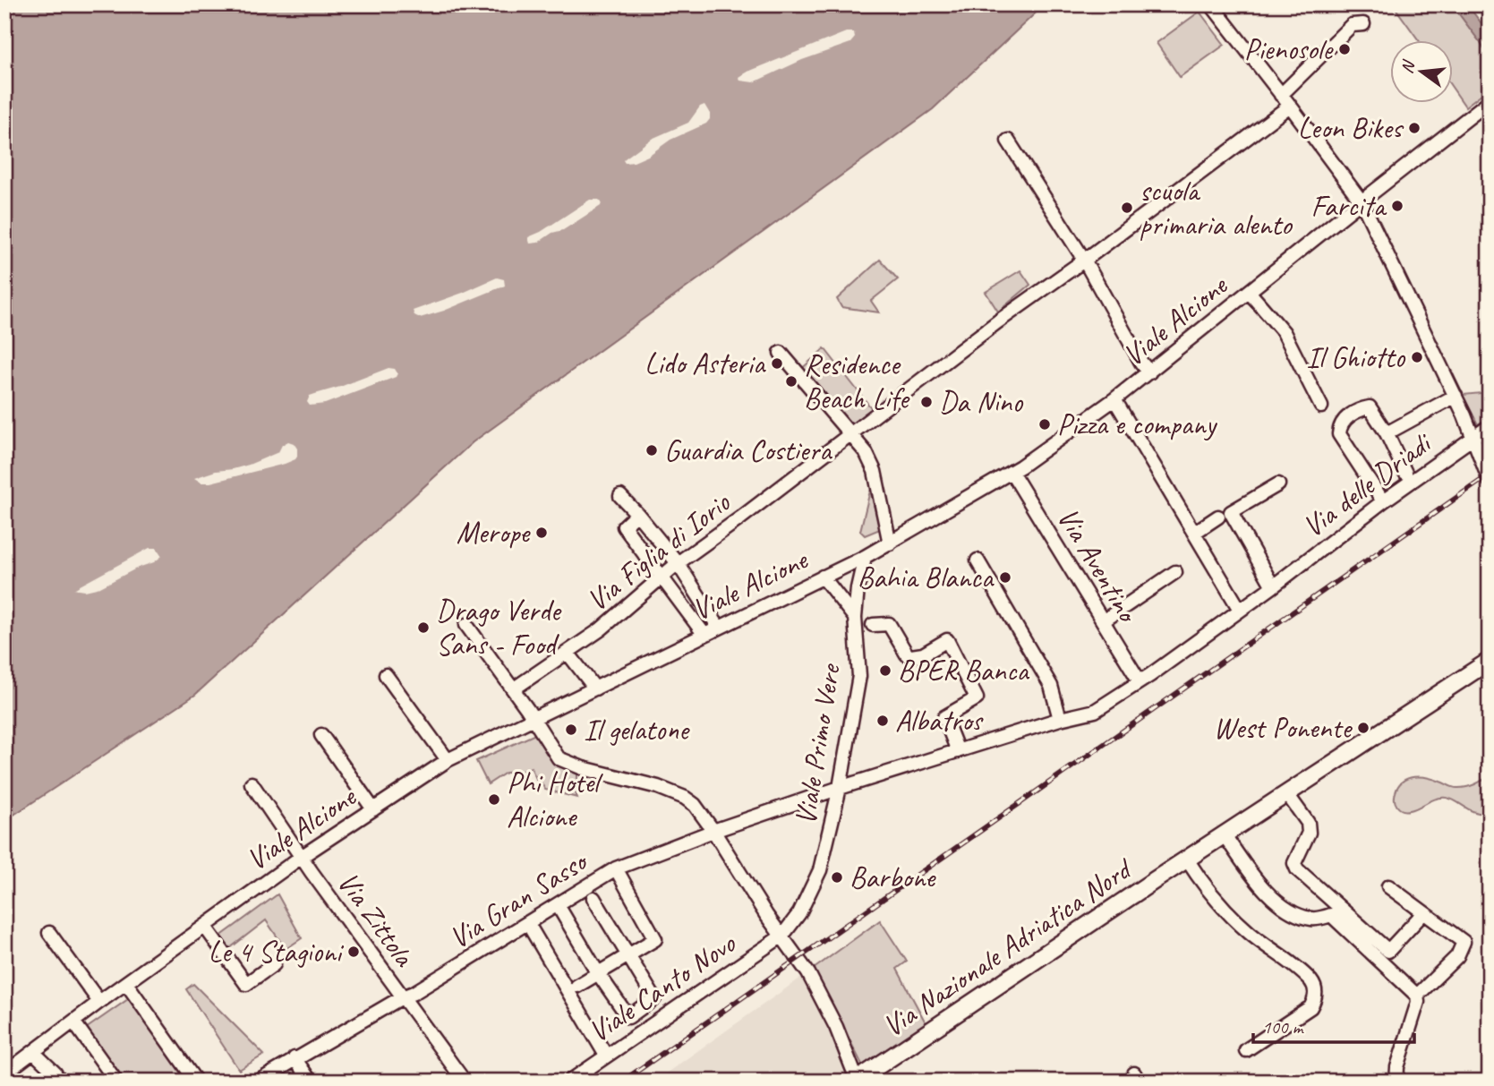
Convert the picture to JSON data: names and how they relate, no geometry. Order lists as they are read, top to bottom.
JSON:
{
  "streets": {
    "main road": ["Via Nazionale Adriatica Nord"],
    "street": [
      "Viale Alcione",
      "Via delle Driadi",
      "Via Figlia di Iorio",
      "Via Aventino",
      "Viale Primo Vere",
      "Via Gran Sasso",
      "Via Zittola",
      "Viale Canto Novo"
    ]
  },
  "crossings": [
    ["Viale Alcione", "Via Aventino"],
    ["Viale Alcione", "Viale Primo Vere"],
    ["Viale Alcione", "Via Zittola"],
    ["Via delle Driadi", "Via Aventino"],
    ["Via delle Driadi", "Viale Primo Vere"],
    ["Via delle Driadi", "Via Gran Sasso"],
    ["Viale Primo Vere", "Via Gran Sasso"],
    ["Viale Primo Vere", "Viale Canto Novo"],
    ["Via Gran Sasso", "Via Zittola"]
  ],
  "places": [
    "Pienosole",
    "Leon Bikes",
    "Farcita",
    "scuola primaria alento",
    "Il Ghiotto",
    "Lido Asteria",
    "Residence Beach Life",
    "Da Nino",
    "Pizza e company",
    "Guardia Costiera",
    "Merope",
    "Bahia Blanca",
    "Drago Verde Sans - Food",
    "BPER Banca",
    "Albatros",
    "West Ponente",
    "Il gelatone",
    "Phi Hotel Alcione",
    "Barbone",
    "Le 4 Stagioni"
  ],
  "scale_bar": "100 m",
  "north": "left"
}
